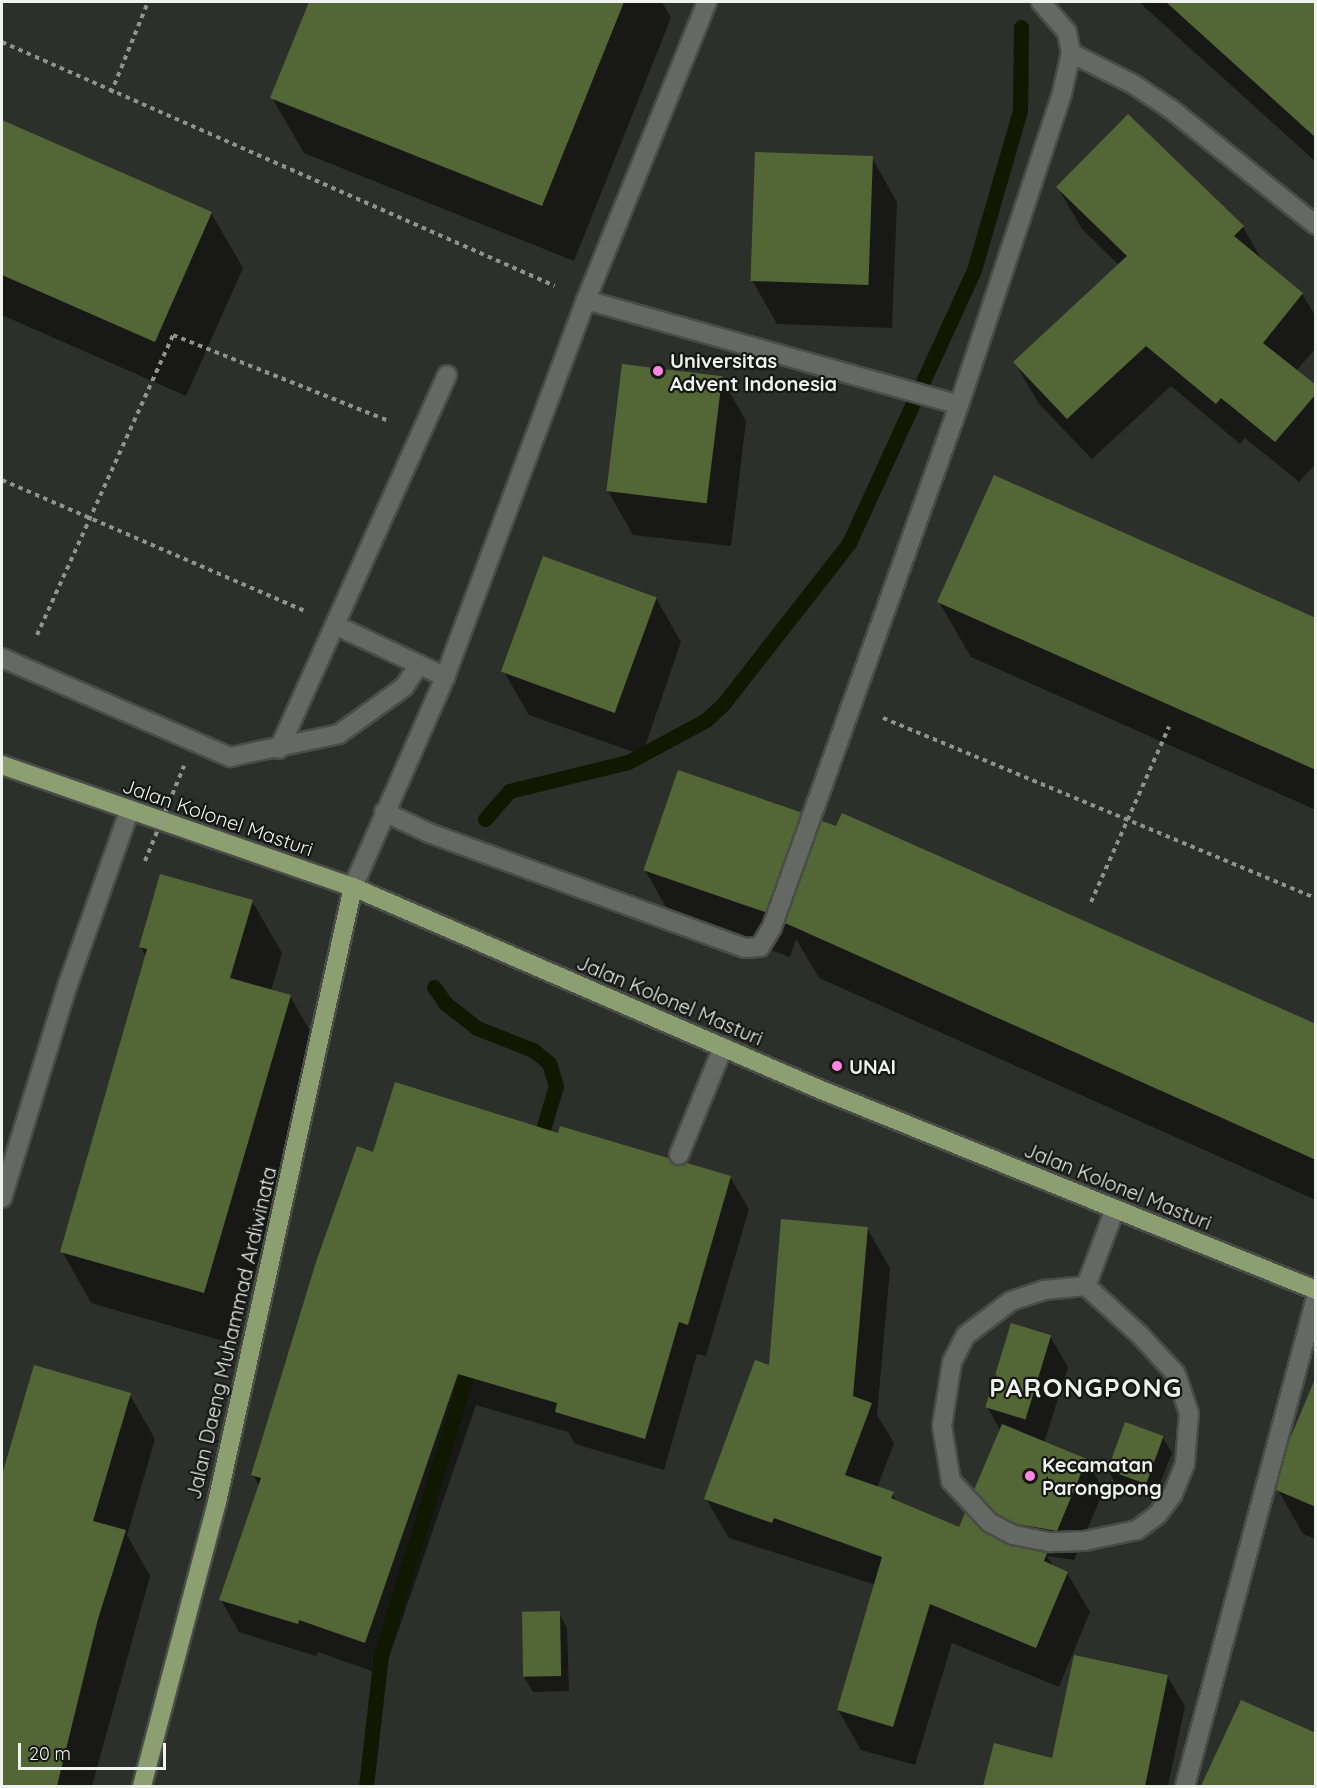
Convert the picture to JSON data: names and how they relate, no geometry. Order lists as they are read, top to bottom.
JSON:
{
  "streets": {
    "main road": ["Jalan Kolonel Masturi", "Jalan Daeng Muhammad Ardiwinata"]
  },
  "crossings": [
    ["Jalan Kolonel Masturi", "Jalan Daeng Muhammad Ardiwinata"]
  ],
  "districts": ["PARONGPONG"],
  "places": ["Universitas Advent Indonesia", "UNAI", "Kecamatan Parongpong"],
  "scale_bar": "20 m"
}
